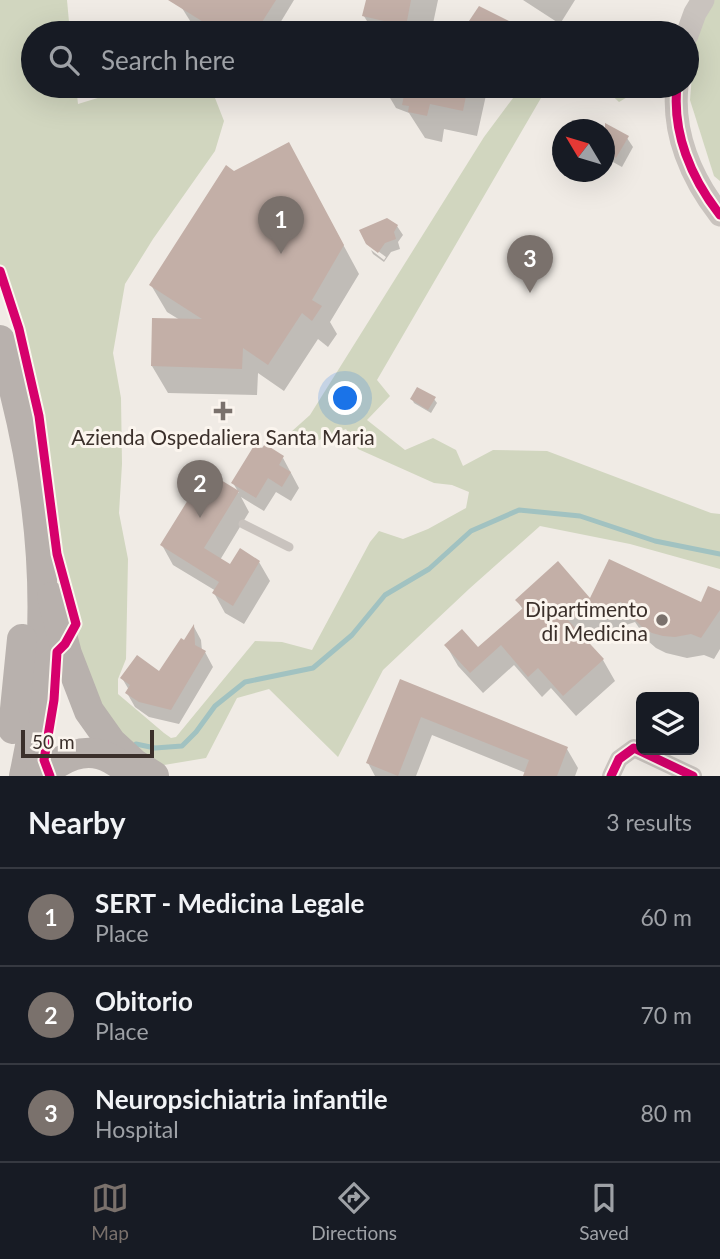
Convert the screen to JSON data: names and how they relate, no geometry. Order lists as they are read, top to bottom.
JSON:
{
  "places": {
    "health": ["Azienda Ospedaliera Santa Maria"],
    "other": ["Dipartimento di Medicina"]
  },
  "scale_bar": "50 m",
  "north": "top left",
  "page": {
    "search": "Search here",
    "pins": ["1", "3", "2"],
    "scale": "50 m",
    "heading": ["Nearby", "3 results"],
    "list": [
      {
        "mark": "1",
        "name": "SERT - Medicina Legale",
        "note": "Place",
        "value": "60 m"
      },
      {
        "mark": "2",
        "name": "Obitorio",
        "note": "Place",
        "value": "70 m"
      },
      {
        "mark": "3",
        "name": "Neuropsichiatria infantile",
        "note": "Hospital",
        "value": "80 m"
      }
    ],
    "nav": ["Map", "Directions", "Saved"]
  }
}
